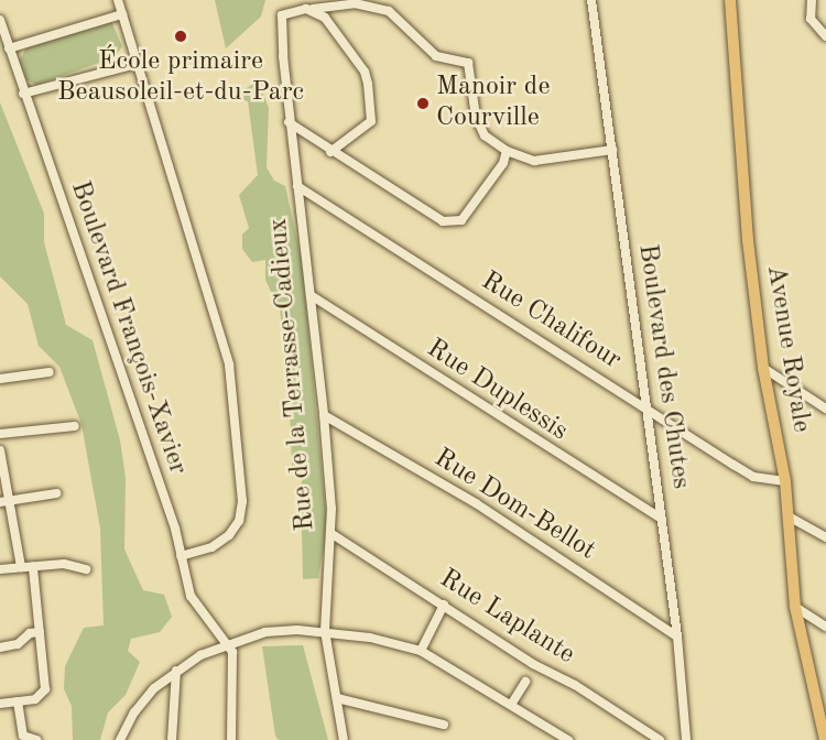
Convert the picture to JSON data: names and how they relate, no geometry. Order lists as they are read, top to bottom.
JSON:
{
  "streets": {
    "main road": ["Avenue Royale"],
    "street": [
      "Rue Chalifour",
      "Boulevard François-Xavier",
      "Boulevard des Chutes",
      "Rue de la Terrasse-Cadieux",
      "Rue Duplessis",
      "Rue Dom-Bellot",
      "Rue Laplante"
    ]
  },
  "crossings": [
    ["Rue Chalifour", "Avenue Royale"],
    ["Rue Chalifour", "Boulevard des Chutes"],
    ["Rue Chalifour", "Rue de la Terrasse-Cadieux"],
    ["Boulevard des Chutes", "Rue Duplessis"],
    ["Boulevard des Chutes", "Rue Dom-Bellot"],
    ["Rue de la Terrasse-Cadieux", "Rue Duplessis"],
    ["Rue de la Terrasse-Cadieux", "Rue Dom-Bellot"],
    ["Rue de la Terrasse-Cadieux", "Rue Laplante"]
  ],
  "places": ["École primaire Beausoleil-et-du-Parc", "Manoir de Courville"]
}
